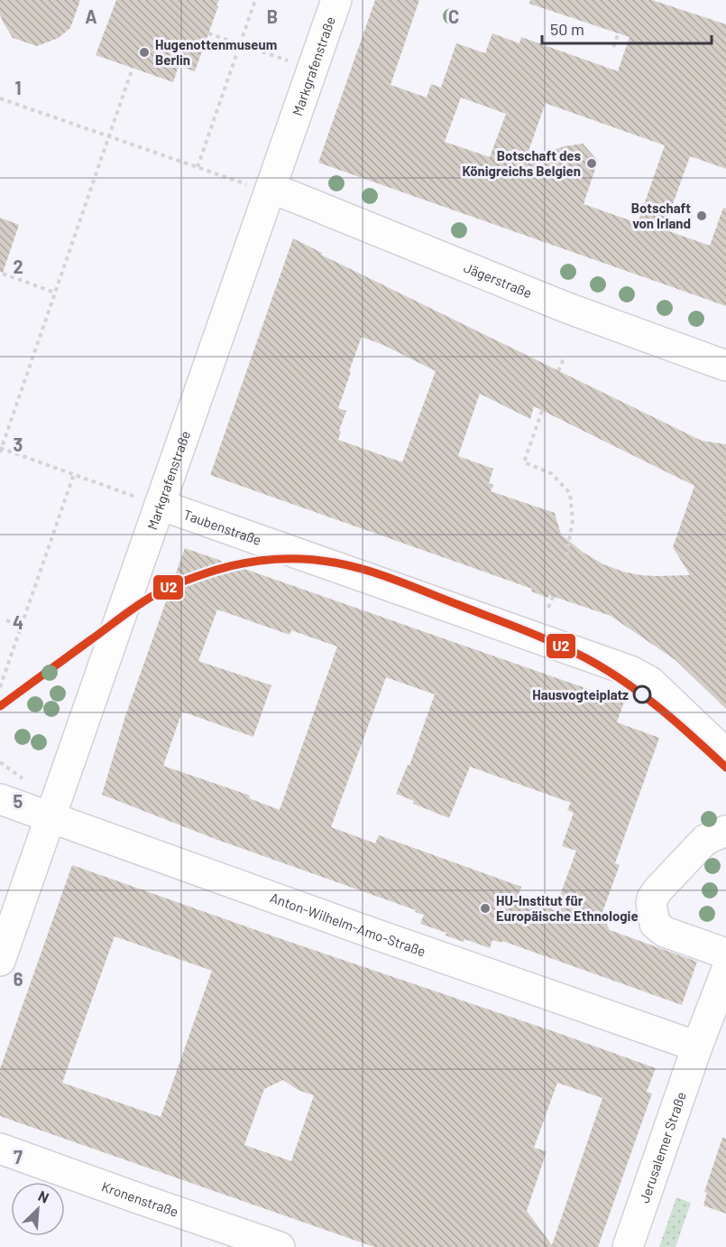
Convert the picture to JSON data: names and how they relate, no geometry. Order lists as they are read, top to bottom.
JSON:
{
  "streets": {
    "street": [
      "Markgrafenstraße",
      "Jägerstraße",
      "Taubenstraße",
      "Anton-Wilhelm-Amo-Straße",
      "Jerusalemer Straße",
      "Kronenstraße"
    ]
  },
  "crossings": [
    ["Markgrafenstraße", "Jägerstraße"],
    ["Markgrafenstraße", "Taubenstraße"],
    ["Markgrafenstraße", "Anton-Wilhelm-Amo-Straße"],
    ["Anton-Wilhelm-Amo-Straße", "Jerusalemer Straße"]
  ],
  "places": [
    "Hugenottenmuseum Berlin",
    "Botschaft des Königreichs Belgien",
    "Botschaft von Irland",
    "Hausvogteiplatz",
    "HU-Institut für Europäische Ethnologie"
  ],
  "lines": ["transit line U2"],
  "scale_bar": "50 m",
  "north": "top right",
  "grid": {
    "columns": ["A", "B", "C"],
    "rows": [
      "1",
      "2",
      "3",
      "4",
      "5",
      "6",
      "7"
    ]
  }
}
